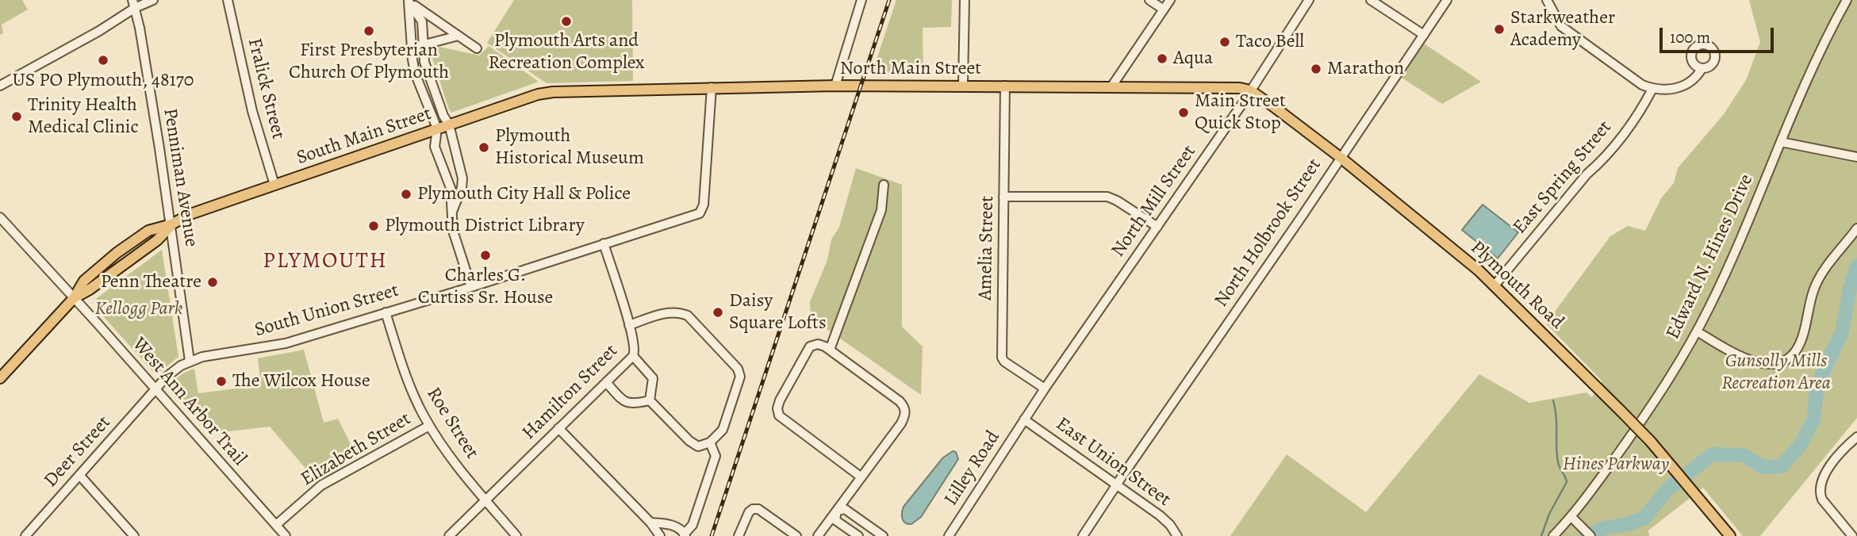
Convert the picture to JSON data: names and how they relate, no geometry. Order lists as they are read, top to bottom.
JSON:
{
  "streets": {
    "main road": ["North Main Street", "South Main Street", "Plymouth Road"],
    "street": [
      "Fralick Street",
      "Penniman Avenue",
      "East Spring Street",
      "North Mill Street",
      "North Holbrook Street",
      "Amelia Street",
      "Edward N. Hines Drive",
      "South Union Street",
      "Hamilton Street",
      "West Ann Arbor Trail",
      "Roe Street",
      "Elizabeth Street",
      "Deer Street",
      "East Union Street",
      "Lilley Road"
    ]
  },
  "crossings": [
    ["North Main Street", "South Main Street"],
    ["North Main Street", "North Mill Street"],
    ["North Main Street", "Amelia Street"],
    ["North Main Street", "Plymouth Road"],
    ["North Main Street", "South Union Street"],
    ["Fralick Street", "South Main Street"],
    ["South Main Street", "Penniman Avenue"],
    ["South Main Street", "West Ann Arbor Trail"],
    ["Penniman Avenue", "South Union Street"],
    ["East Spring Street", "Plymouth Road"],
    ["North Mill Street", "Amelia Street"],
    ["North Mill Street", "Plymouth Road"],
    ["North Mill Street", "East Union Street"],
    ["North Mill Street", "Lilley Road"],
    ["North Holbrook Street", "Plymouth Road"],
    ["North Holbrook Street", "East Union Street"],
    ["South Union Street", "Hamilton Street"],
    ["South Union Street", "West Ann Arbor Trail"],
    ["South Union Street", "Roe Street"],
    ["South Union Street", "Deer Street"],
    ["Hamilton Street", "Roe Street"],
    ["West Ann Arbor Trail", "Elizabeth Street"],
    ["West Ann Arbor Trail", "Deer Street"],
    ["Roe Street", "Elizabeth Street"],
    ["East Union Street", "Lilley Road"]
  ],
  "districts": ["PLYMOUTH"],
  "parks": ["Kellogg Park", "Gunsolly Mills Recreation Area", "Hines Parkway"],
  "places": [
    "Plymouth Arts and Recreation Complex",
    "Starkweather Academy",
    "First Presbyterian Church Of Plymouth",
    "Taco Bell",
    "Aqua",
    "US PO Plymouth, 48170",
    "Marathon",
    "Main Street Quick Stop",
    "Trinity Health Medical Clinic",
    "Plymouth Historical Museum",
    "Plymouth City Hall & Police",
    "Plymouth District Library",
    "Charles G. Curtiss Sr. House",
    "Penn Theatre",
    "Daisy Square Lofts",
    "The Wilcox House"
  ],
  "scale_bar": "100 m"
}
